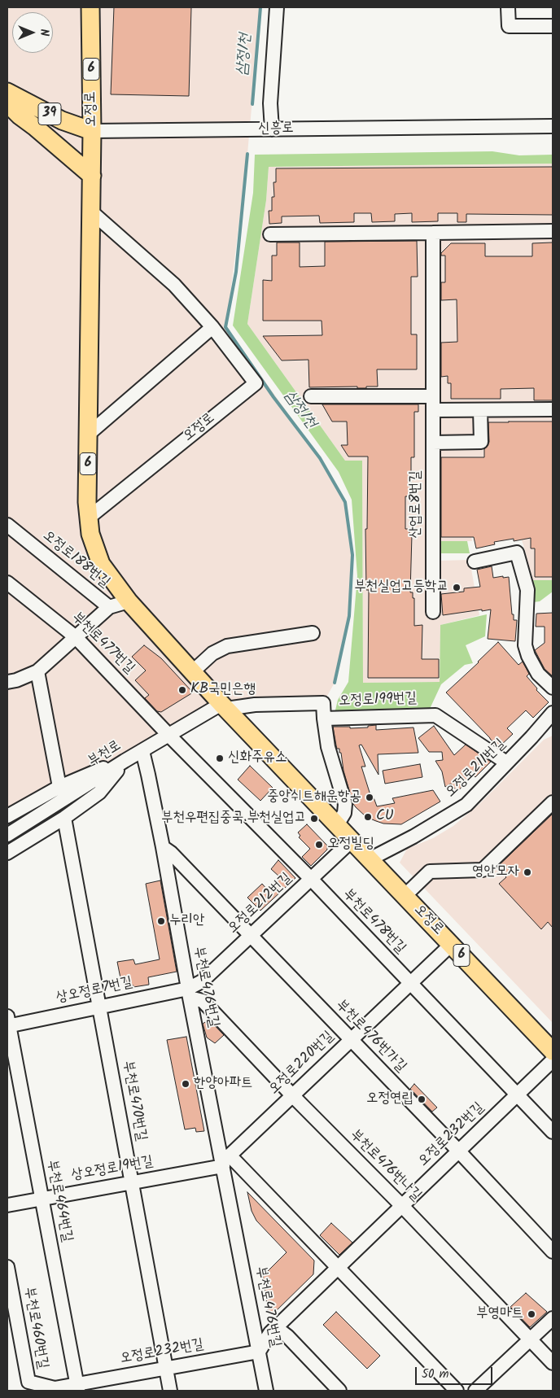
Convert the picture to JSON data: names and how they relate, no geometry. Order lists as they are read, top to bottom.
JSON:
{
  "streets": {
    "main road": [
      "6",
      "오정로",
      "39",
      "신흥로"
    ],
    "street": [
      "산업로8번길",
      "오정로188번길",
      "부천로477번길",
      "오정로199번길",
      "부천로",
      "오정로211번길",
      "오정로212번길",
      "부천로478번길",
      "부천로476번길",
      "상오정로7번길",
      "부천로476번가길",
      "오정로220번길",
      "부천로470번길",
      "오정로232번길",
      "부천로476번나길",
      "상오정로19번길",
      "부천로464번길",
      "부천로460번길"
    ]
  },
  "crossings": [
    ["오정로", "신흥로"],
    ["오정로", "오정로188번길"],
    ["오정로", "오정로199번길"],
    ["오정로", "부천로"],
    ["오정로", "오정로211번길"],
    ["오정로", "오정로212번길"],
    ["오정로", "오정로220번길"],
    ["부천로477번길", "부천로"],
    ["부천로477번길", "부천로478번길"],
    ["오정로199번길", "부천로"],
    ["오정로199번길", "오정로211번길"],
    ["부천로", "부천로478번길"],
    ["부천로", "부천로476번길"],
    ["오정로212번길", "부천로478번길"],
    ["오정로212번길", "부천로476번길"],
    ["오정로212번길", "상오정로7번길"],
    ["오정로212번길", "부천로476번가길"],
    ["오정로212번길", "부천로476번나길"],
    ["부천로478번길", "오정로220번길"],
    ["부천로478번길", "오정로232번길"],
    ["부천로476번길", "상오정로7번길"],
    ["부천로476번길", "부천로476번가길"],
    ["부천로476번길", "오정로220번길"],
    ["부천로476번길", "오정로232번길"],
    ["부천로476번길", "부천로476번나길"],
    ["부천로476번길", "상오정로19번길"],
    ["상오정로7번길", "부천로470번길"],
    ["상오정로7번길", "부천로476번나길"],
    ["상오정로7번길", "부천로464번길"],
    ["부천로476번가길", "오정로220번길"],
    ["부천로476번가길", "오정로232번길"],
    ["오정로220번길", "부천로476번나길"],
    ["오정로220번길", "상오정로19번길"],
    ["부천로470번길", "오정로232번길"],
    ["부천로470번길", "상오정로19번길"],
    ["오정로232번길", "부천로476번나길"],
    ["오정로232번길", "부천로464번길"],
    ["오정로232번길", "부천로460번길"],
    ["상오정로19번길", "부천로464번길"]
  ],
  "water": ["삼정1천"],
  "places": [
    "부천실업고등학교",
    "KB국민은행",
    "신화주유소",
    "중앙쉬트해운항공",
    "CU",
    "부천우편집중국.부천실업고",
    "오정빌딩",
    "영안모자",
    "누리안",
    "한양아파트",
    "오정연립",
    "부영마트"
  ],
  "scale_bar": "50 m",
  "north": "right"
}
